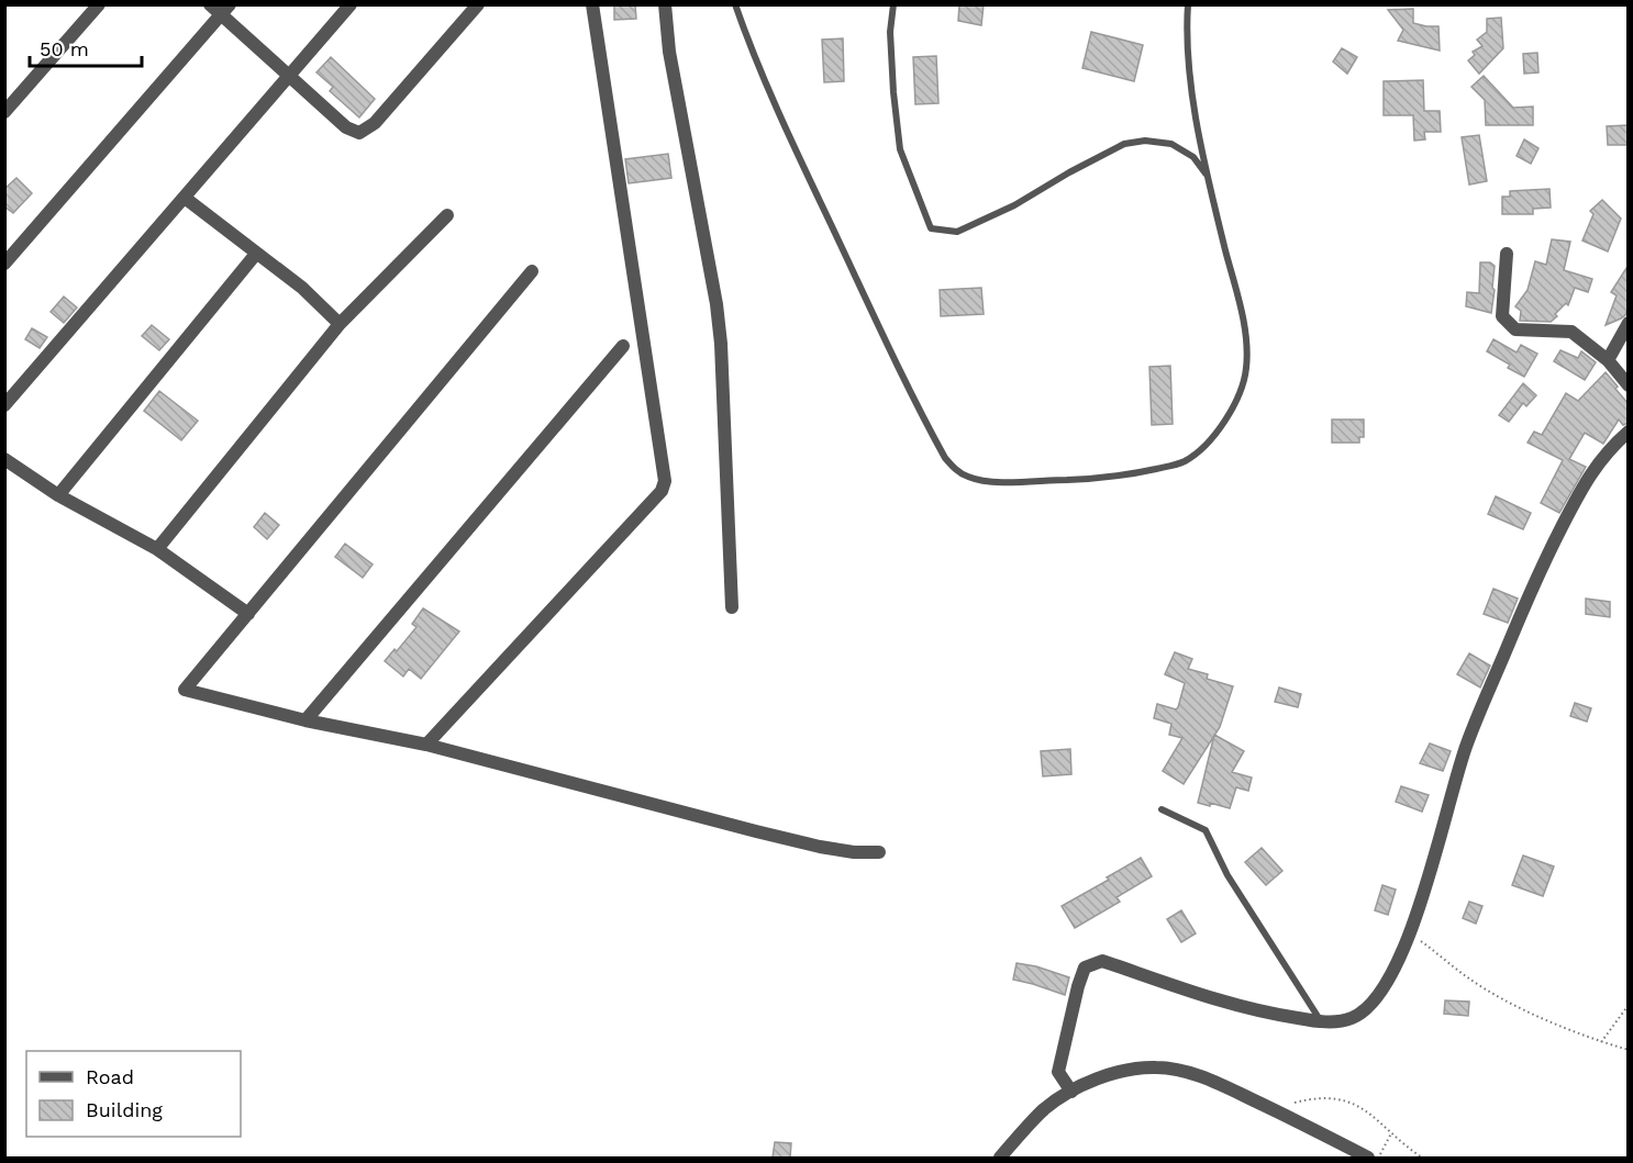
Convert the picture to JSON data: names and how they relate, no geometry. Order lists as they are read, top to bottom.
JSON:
{
  "legend": ["Road", "Building"],
  "scale_bar": "50 m"
}
